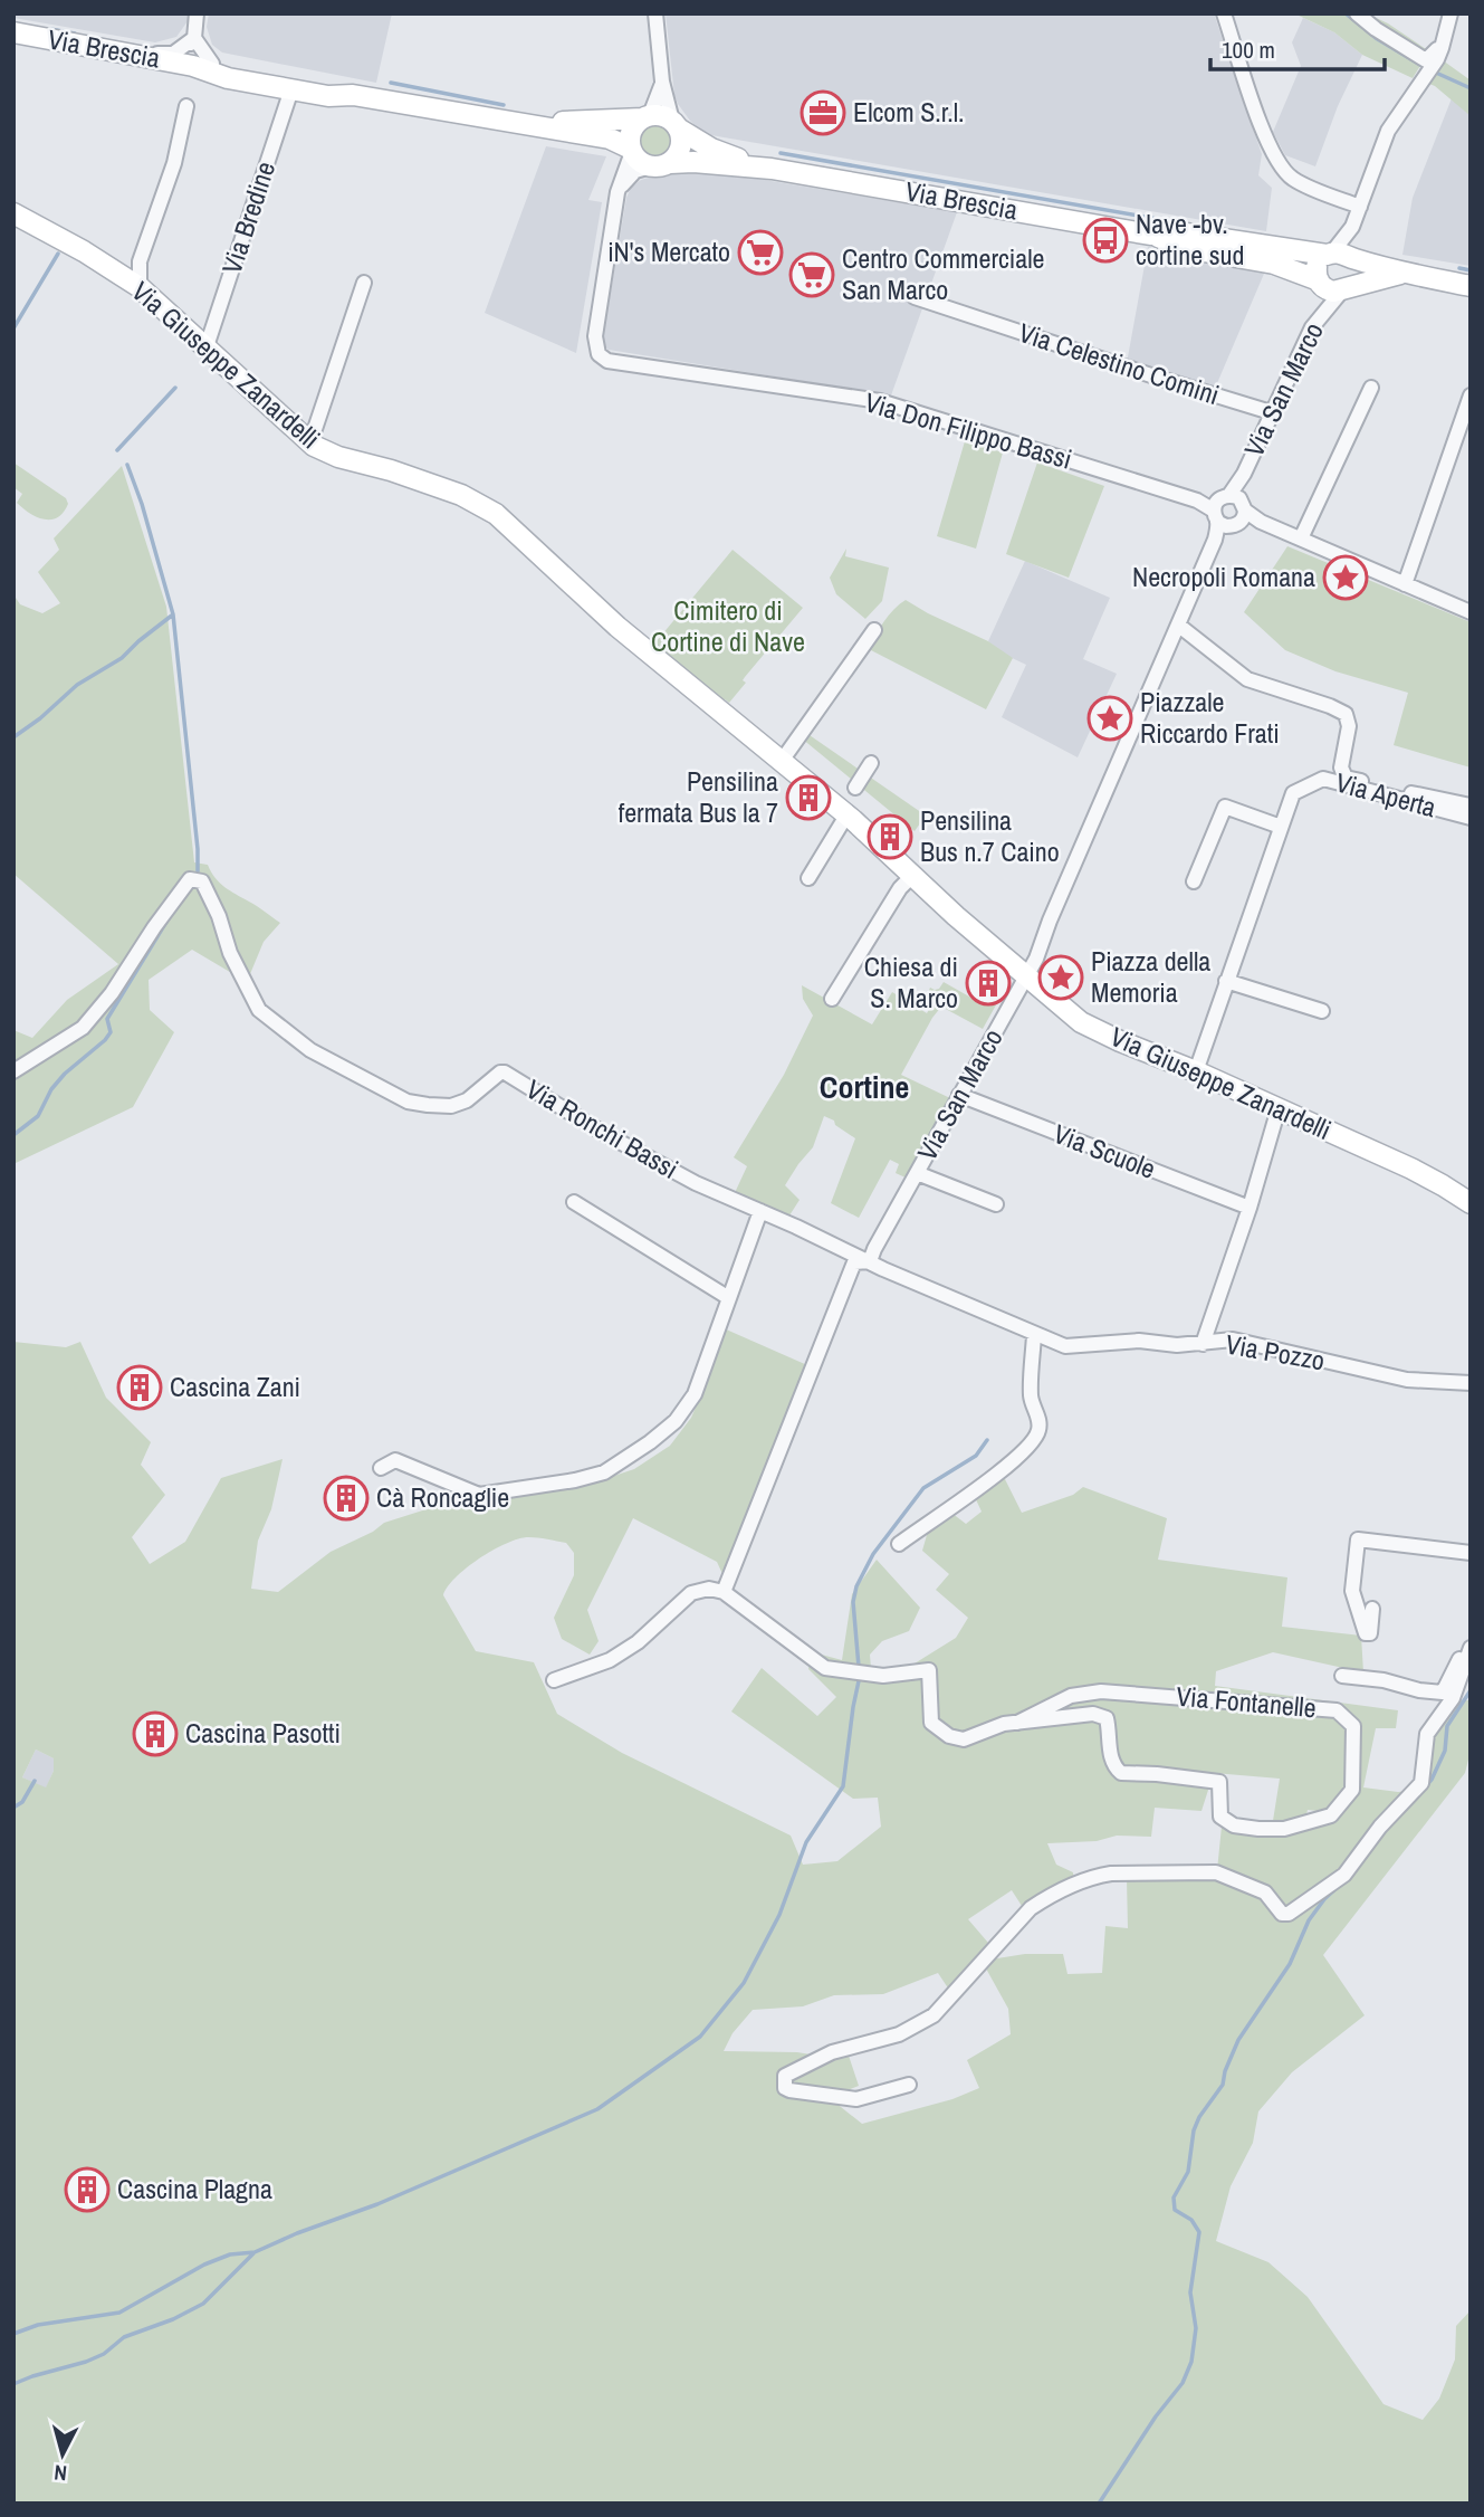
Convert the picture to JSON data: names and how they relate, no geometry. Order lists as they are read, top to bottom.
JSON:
{
  "streets": {
    "main road": ["Via Brescia", "Via Giuseppe Zanardelli"],
    "street": [
      "Via Bredine",
      "Via Celestino Comini",
      "Via San Marco",
      "Via Don Filippo Bassi",
      "Via Aperta",
      "Via Ronchi Bassi",
      "Via Scuole",
      "Via Pozzo",
      "Via Fontanelle"
    ]
  },
  "crossings": [
    ["Via Brescia", "Via Bredine"],
    ["Via Brescia", "Via San Marco"],
    ["Via Bredine", "Via Giuseppe Zanardelli"],
    ["Via Celestino Comini", "Via San Marco"],
    ["Via Giuseppe Zanardelli", "Via San Marco"],
    ["Via Giuseppe Zanardelli", "Via Aperta"],
    ["Via San Marco", "Via Don Filippo Bassi"],
    ["Via San Marco", "Via Aperta"],
    ["Via San Marco", "Via Ronchi Bassi"],
    ["Via San Marco", "Via Scuole"],
    ["Via San Marco", "Via Pozzo"],
    ["Via Ronchi Bassi", "Via Pozzo"]
  ],
  "districts": ["Cortine"],
  "parks": ["Cimitero di Cortine di Nave"],
  "places": {
    "office": ["Elcom S.r.l."],
    "bus stop": ["Nave -bv. cortine sud"],
    "supermarket": ["iN's Mercato", "Centro Commerciale San Marco"],
    "place": ["Necropoli Romana", "Piazzale Riccardo Frati", "Piazza della Memoria"],
    "building": [
      "Pensilina fermata Bus la 7",
      "Pensilina Bus n.7 Caino",
      "Chiesa di S. Marco",
      "Cascina Zani",
      "Cà Roncaglie",
      "Cascina Pasotti",
      "Cascina Plagna"
    ]
  },
  "scale_bar": "100 m",
  "north": "bottom"
}
